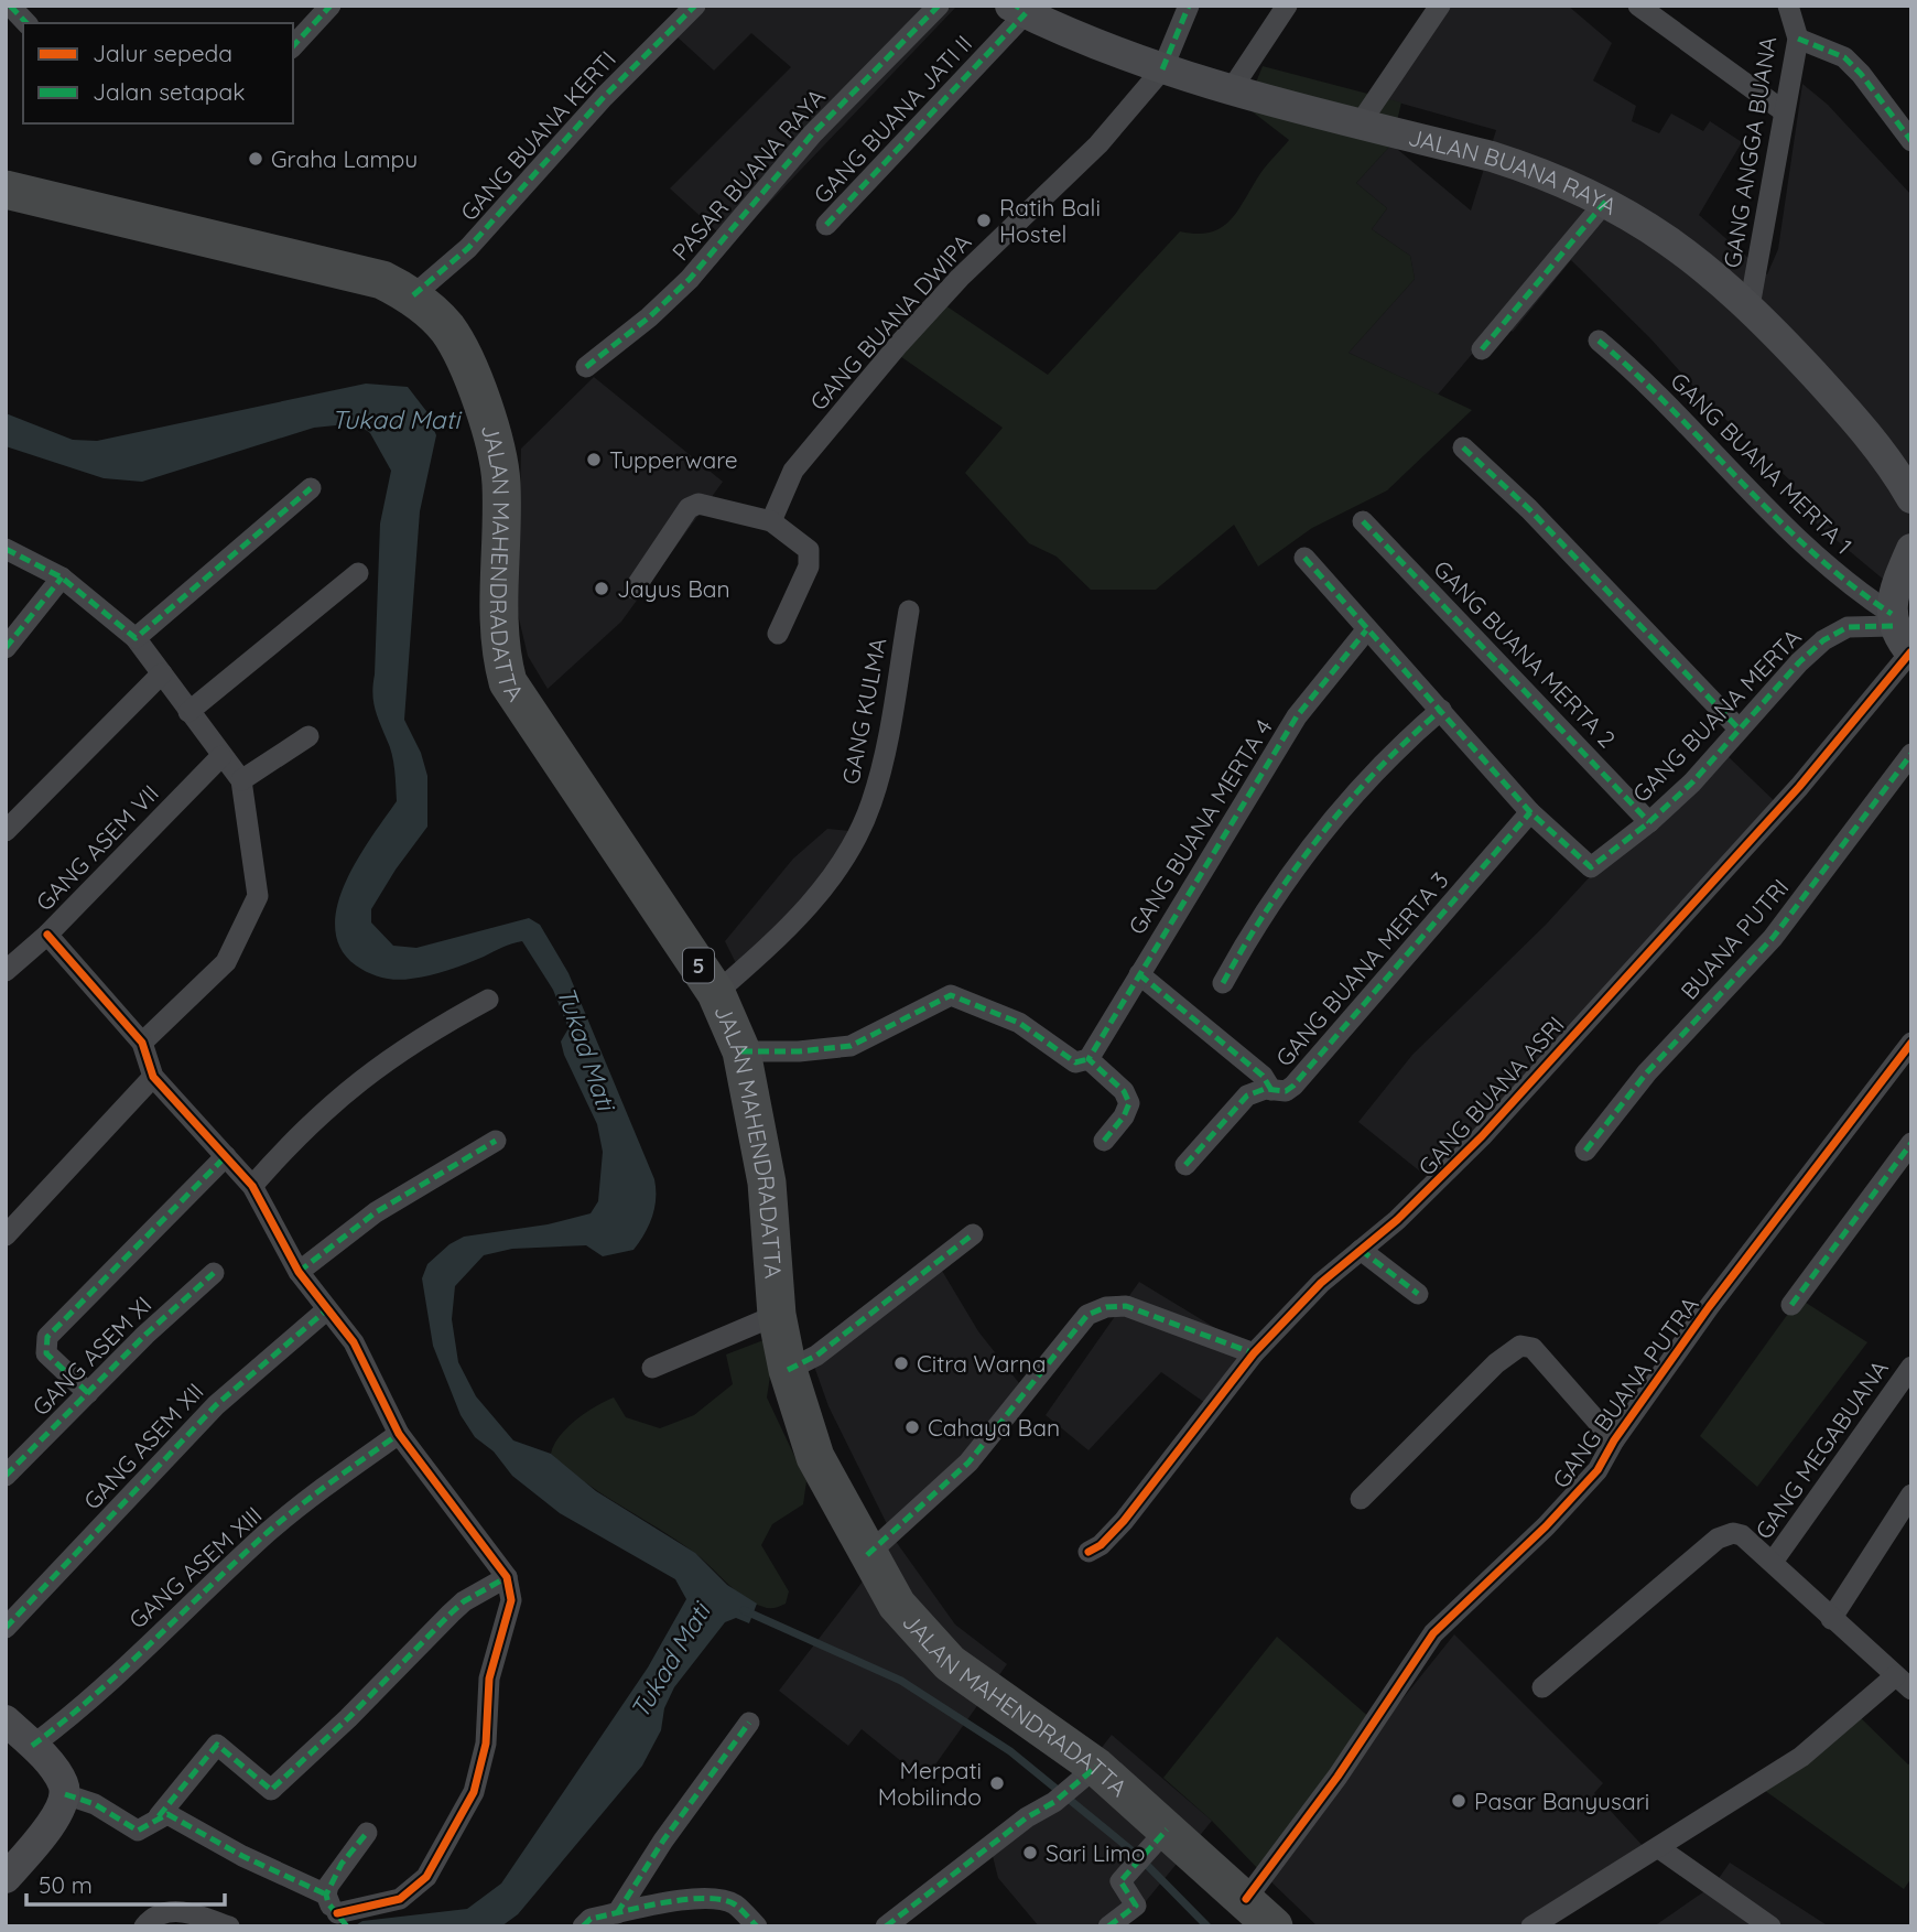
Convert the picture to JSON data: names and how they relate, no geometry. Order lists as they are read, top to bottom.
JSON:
{
  "streets": {
    "highway": ["JALAN MAHENDRADATTA", "5"],
    "street": [
      "GANG BUANA JATI II",
      "GANG BUANA KERTI",
      "GANG ANGGA BUANA",
      "JALAN BUANA RAYA",
      "PASAR BUANA RAYA",
      "GANG BUANA DWIPA",
      "GANG BUANA MERTA 1",
      "GANG BUANA MERTA 2",
      "GANG KULMA",
      "GANG BUANA MERTA",
      "GANG BUANA MERTA 4",
      "GANG ASEM VII",
      "BUANA PUTRI",
      "GANG BUANA MERTA 3",
      "GANG BUANA ASRI",
      "GANG ASEM XI",
      "GANG BUANA PUTRA",
      "GANG ASEM XII",
      "GANG MEGABUANA",
      "GANG ASEM XIII"
    ]
  },
  "crossings": [
    ["GANG BUANA JATI II", "JALAN BUANA RAYA"],
    ["GANG BUANA KERTI", "JALAN MAHENDRADATTA"],
    ["GANG ANGGA BUANA", "JALAN BUANA RAYA"],
    ["JALAN BUANA RAYA", "GANG BUANA DWIPA"],
    ["GANG BUANA MERTA 1", "GANG BUANA MERTA"],
    ["JALAN MAHENDRADATTA", "GANG KULMA"],
    ["JALAN MAHENDRADATTA", "GANG BUANA PUTRA"],
    ["GANG BUANA MERTA 2", "GANG BUANA MERTA"],
    ["GANG BUANA MERTA", "GANG BUANA MERTA 3"]
  ],
  "water": ["Tukad Mati"],
  "places": [
    "Graha Lampu",
    "Ratih Bali Hostel",
    "Tupperware",
    "Jayus Ban",
    "Citra Warna",
    "Cahaya Ban",
    "Merpati Mobilindo",
    "Pasar Banyusari",
    "Sari Limo"
  ],
  "legend": ["Jalur sepeda", "Jalan setapak"],
  "scale_bar": "50 m"
}
